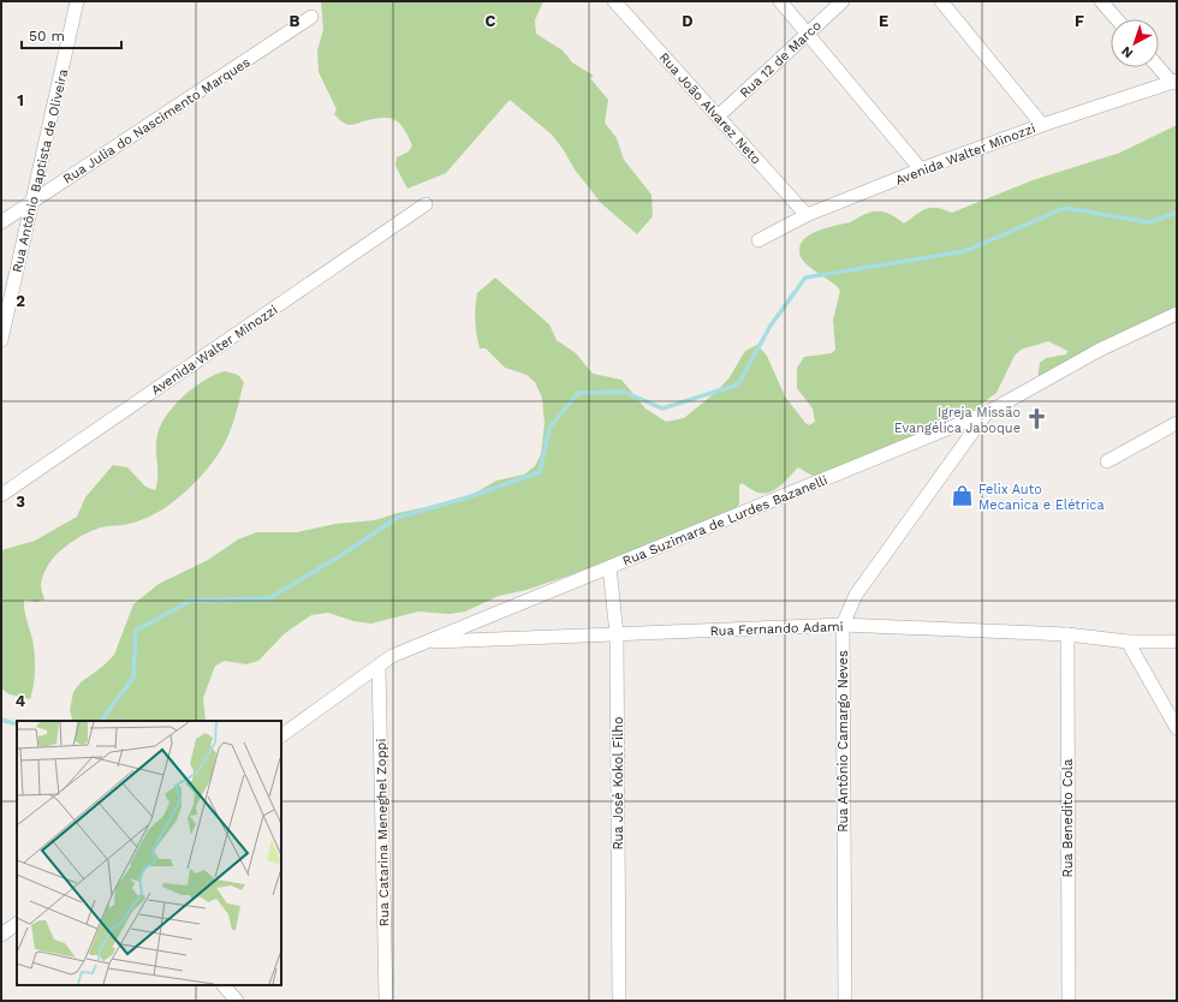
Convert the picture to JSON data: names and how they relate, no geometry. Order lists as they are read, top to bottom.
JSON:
{
  "streets": {
    "street": [
      "Rua 12 de Marco",
      "Rua João Alvarez Neto",
      "Rua Julia do Nascimento Marques",
      "Avenida Walter Minozzi",
      "Rua Antônio Baptista de Oliveira",
      "Rua Suzimara de Lurdes Bazanelli",
      "Rua Fernando Adami",
      "Rua Antônio Camargo Neves",
      "Rua José Kokol Filho",
      "Rua Benedito Cola",
      "Rua Catarina Meneghel Zoppi"
    ]
  },
  "crossings": [
    ["Rua 12 de Marco", "Rua João Alvarez Neto"],
    ["Rua João Alvarez Neto", "Avenida Walter Minozzi"],
    ["Rua Julia do Nascimento Marques", "Rua Antônio Baptista de Oliveira"],
    ["Rua Suzimara de Lurdes Bazanelli", "Rua Fernando Adami"],
    ["Rua Suzimara de Lurdes Bazanelli", "Rua Antônio Camargo Neves"],
    ["Rua Suzimara de Lurdes Bazanelli", "Rua José Kokol Filho"],
    ["Rua Suzimara de Lurdes Bazanelli", "Rua Catarina Meneghel Zoppi"],
    ["Rua Fernando Adami", "Rua Antônio Camargo Neves"],
    ["Rua Fernando Adami", "Rua José Kokol Filho"],
    ["Rua Fernando Adami", "Rua Benedito Cola"]
  ],
  "places": {
    "church": ["Igreja Missão Evangélica Jaboque"],
    "shop": ["Felix Auto Mecanica e Elétrica"]
  },
  "scale_bar": "50 m",
  "north": "bottom left",
  "grid": {
    "columns": [
      "B",
      "C",
      "D",
      "E",
      "F"
    ],
    "rows": [
      "1",
      "2",
      "3",
      "4"
    ]
  }
}
